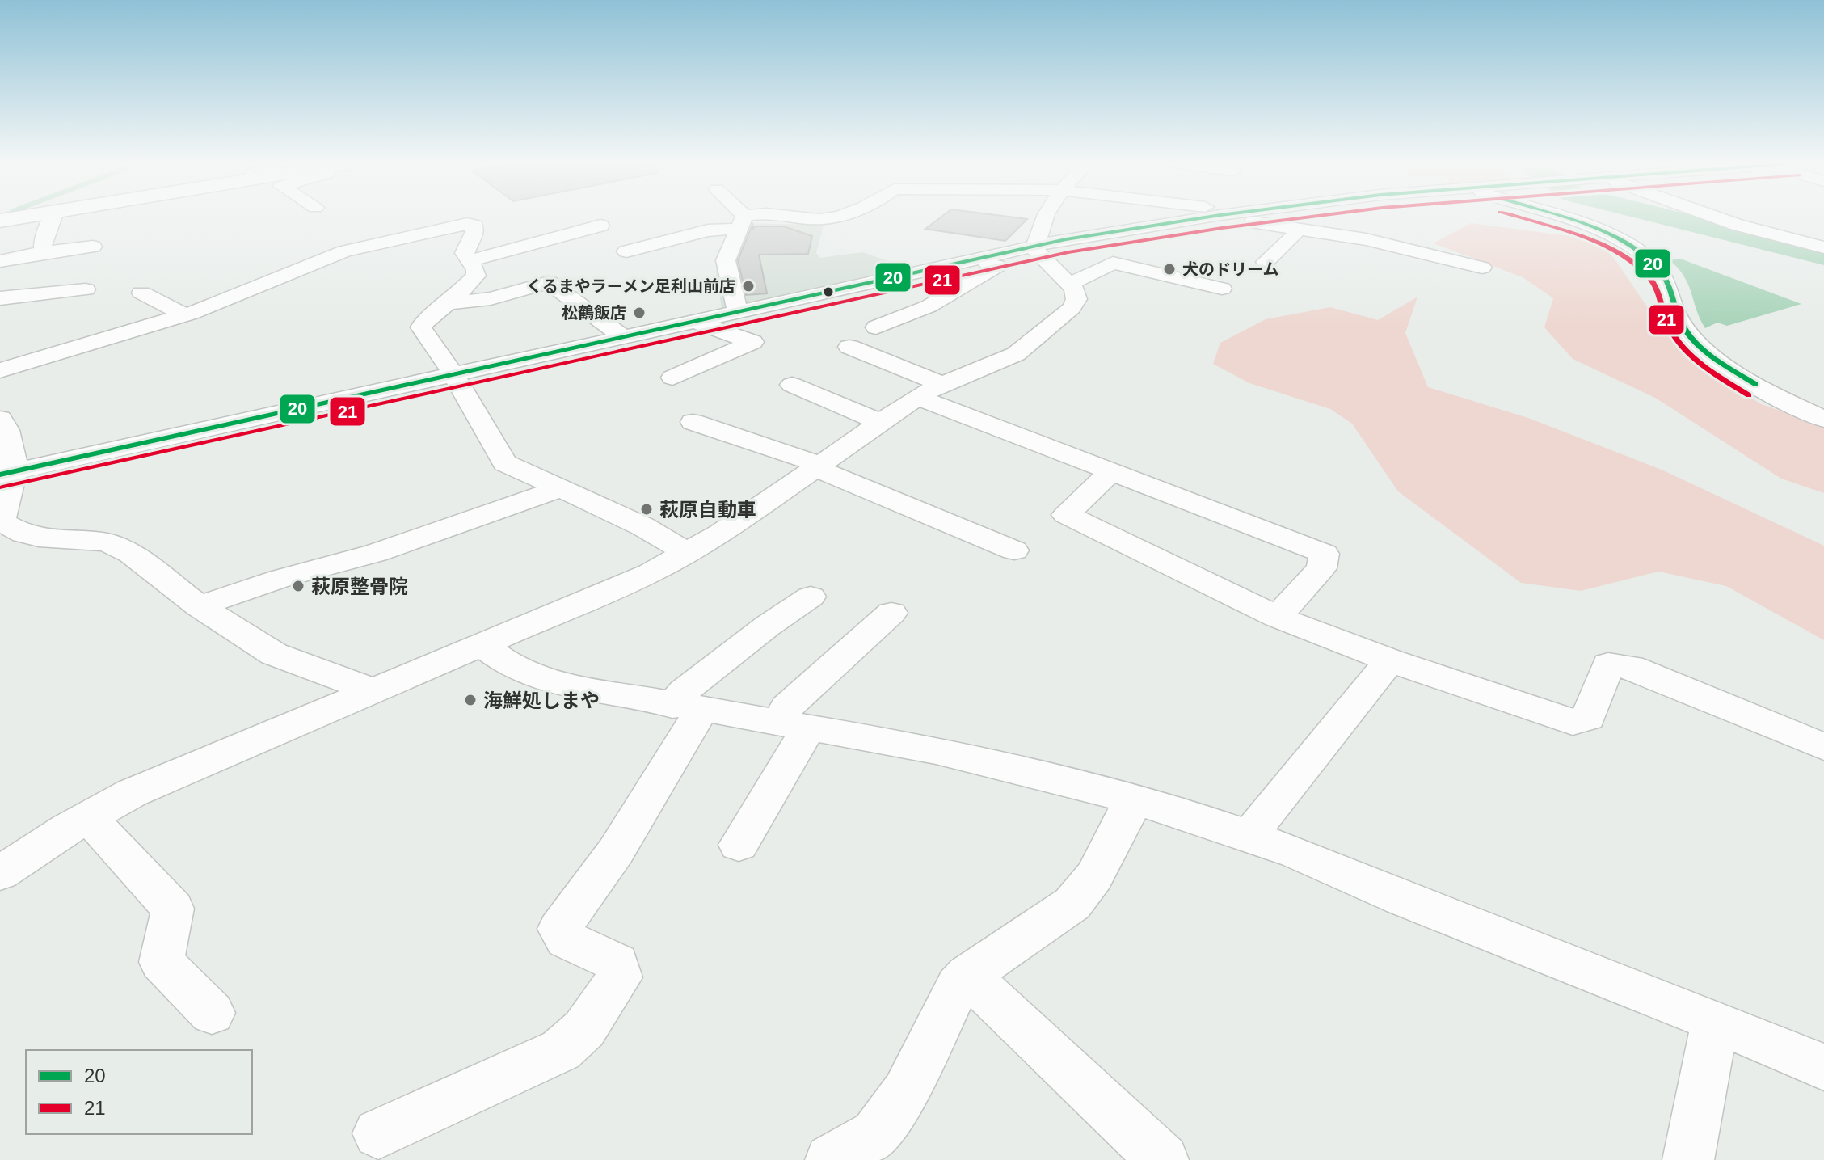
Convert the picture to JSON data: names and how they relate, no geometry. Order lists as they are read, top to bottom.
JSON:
{
  "places": [
    "犬のドリーム",
    "くるまやラーメン足利山前店",
    "松鶴飯店",
    "萩原自動車",
    "萩原整骨院",
    "海鮮処しまや"
  ],
  "lines": ["transit line 20", "transit line 21"],
  "legend": ["20", "21"]
}
